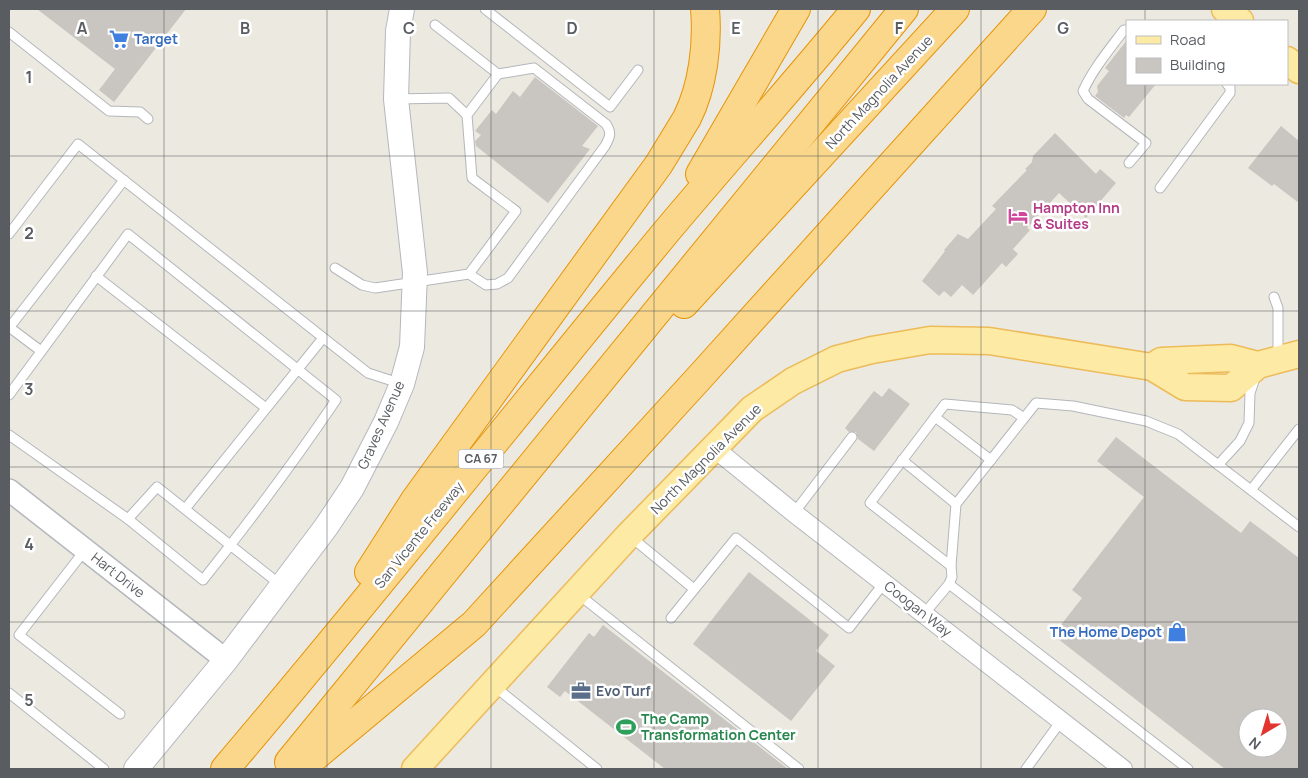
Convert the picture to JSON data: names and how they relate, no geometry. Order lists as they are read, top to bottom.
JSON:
{
  "streets": {
    "highway": ["North Magnolia Avenue", "CA 67", "San Vicente Freeway"],
    "main road": ["Graves Avenue"],
    "street": ["Hart Drive", "Coogan Way"]
  },
  "crossings": [
    ["North Magnolia Avenue", "Coogan Way"],
    ["Graves Avenue", "Hart Drive"]
  ],
  "places": {
    "supermarket": ["Target"],
    "hotel": ["Hampton Inn & Suites"],
    "shop": ["The Home Depot"],
    "office": ["Evo Turf"],
    "sports": ["The Camp Transformation Center"]
  },
  "legend": ["Road", "Building"],
  "north": "bottom left",
  "grid": {
    "columns": [
      "A",
      "B",
      "C",
      "D",
      "E",
      "F",
      "G"
    ],
    "rows": [
      "1",
      "2",
      "3",
      "4",
      "5"
    ]
  }
}
